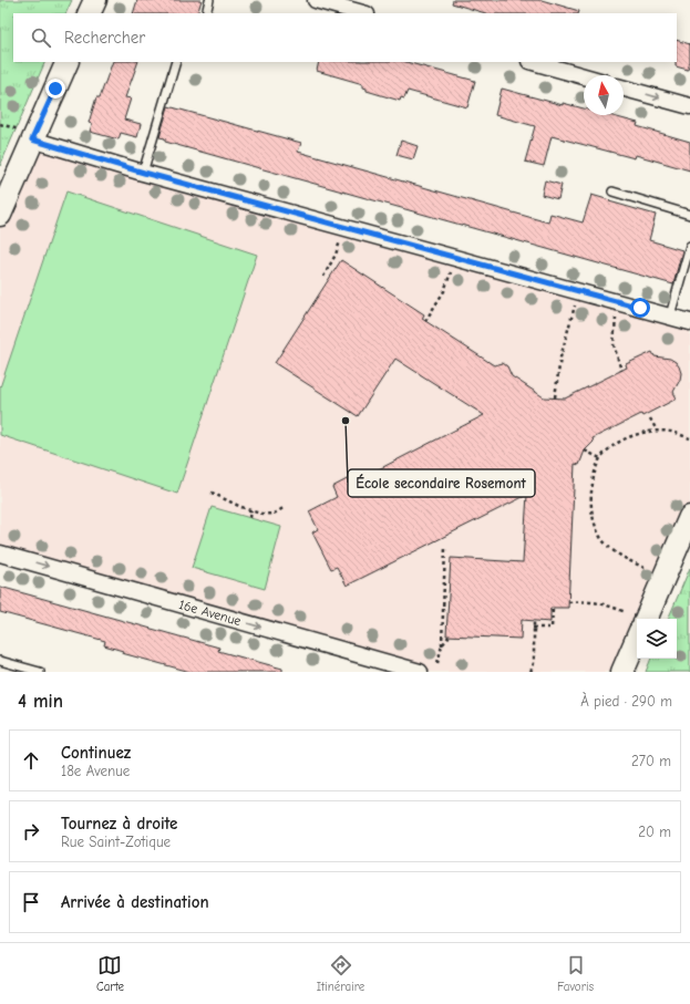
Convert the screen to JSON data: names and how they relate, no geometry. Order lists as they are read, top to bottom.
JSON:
{
  "streets": {
    "street": ["16e Avenue"]
  },
  "one_way": ["16e Avenue"],
  "places": ["École secondaire Rosemont"],
  "north": "top",
  "page": {
    "search": "Rechercher",
    "heading": ["4 min", "À pied · 290 m"],
    "list": [
      ["Continuez", "18e Avenue", "270 m"],
      ["Tournez à droite", "Rue Saint-Zotique", "20 m"],
      "Arrivée à destination"
    ],
    "nav": ["Carte", "Itinéraire", "Favoris"]
  }
}
